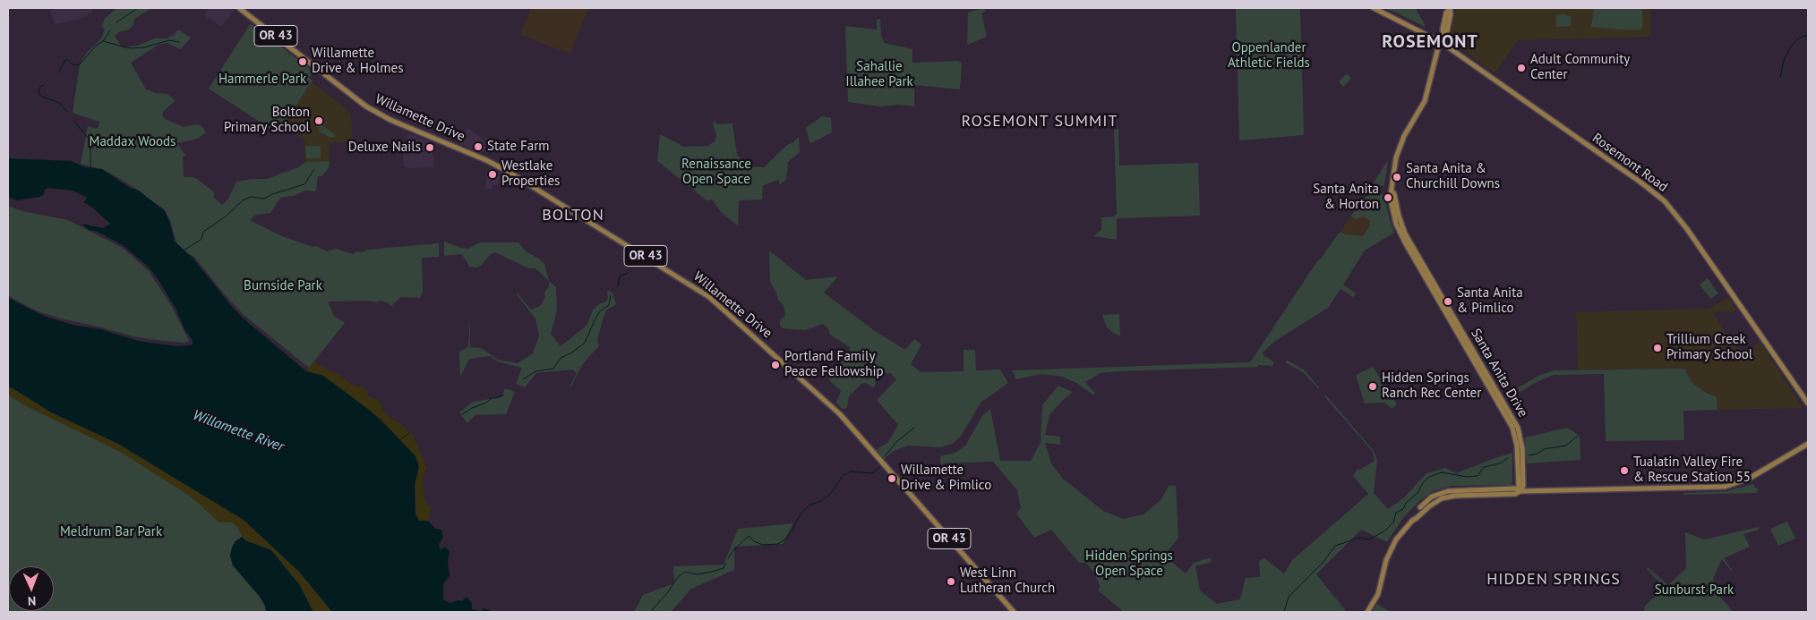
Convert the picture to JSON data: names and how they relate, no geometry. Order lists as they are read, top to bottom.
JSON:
{
  "streets": {
    "main road": [
      "OR 43",
      "Willamette Drive",
      "Rosemont Road",
      "Santa Anita Drive"
    ]
  },
  "crossings": [
    ["Rosemont Road", "Santa Anita Drive"]
  ],
  "districts": [
    "ROSEMONT",
    "ROSEMONT SUMMIT",
    "BOLTON",
    "HIDDEN SPRINGS"
  ],
  "water": ["Willamette River"],
  "parks": [
    "Oppenlander Athletic Fields",
    "Sahallie Illahee Park",
    "Hammerle Park",
    "Maddax Woods",
    "Renaissance Open Space",
    "Burnside Park",
    "Meldrum Bar Park",
    "Hidden Springs Open Space",
    "Sunburst Park"
  ],
  "places": [
    "Willamette Drive & Holmes",
    "Adult Community Center",
    "Bolton Primary School",
    "State Farm",
    "Deluxe Nails",
    "Westlake Properties",
    "Santa Anita & Churchill Downs",
    "Santa Anita & Horton",
    "Santa Anita & Pimlico",
    "Trillium Creek Primary School",
    "Portland Family Peace Fellowship",
    "Hidden Springs Ranch Rec Center",
    "Tualatin Valley Fire & Rescue Station 55",
    "Willamette Drive & Pimlico",
    "West Linn Lutheran Church"
  ],
  "north": "bottom"
}
